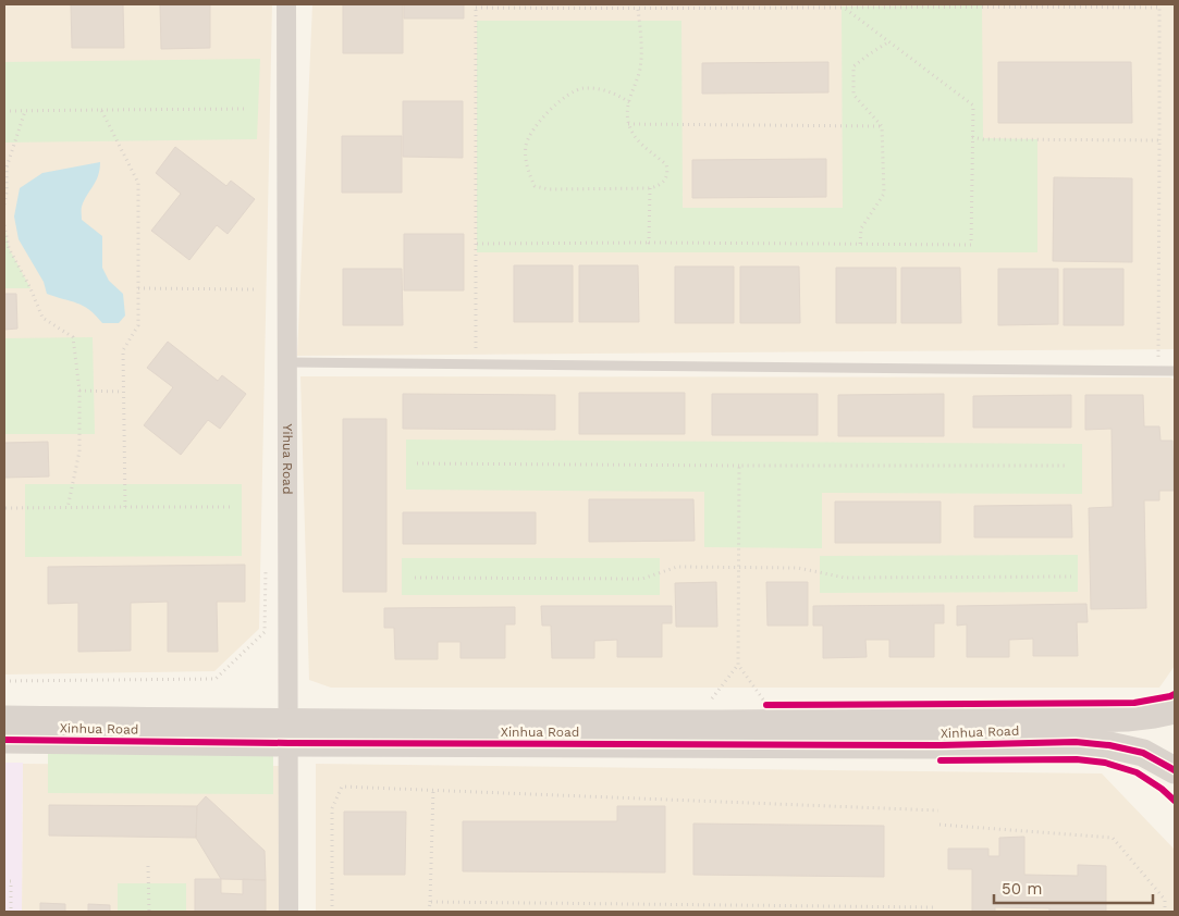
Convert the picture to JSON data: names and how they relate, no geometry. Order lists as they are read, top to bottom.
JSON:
{
  "streets": {
    "street": ["Yihua Road", "Xinhua Road"]
  },
  "crossings": [
    ["Yihua Road", "Xinhua Road"]
  ],
  "scale_bar": "50 m"
}
